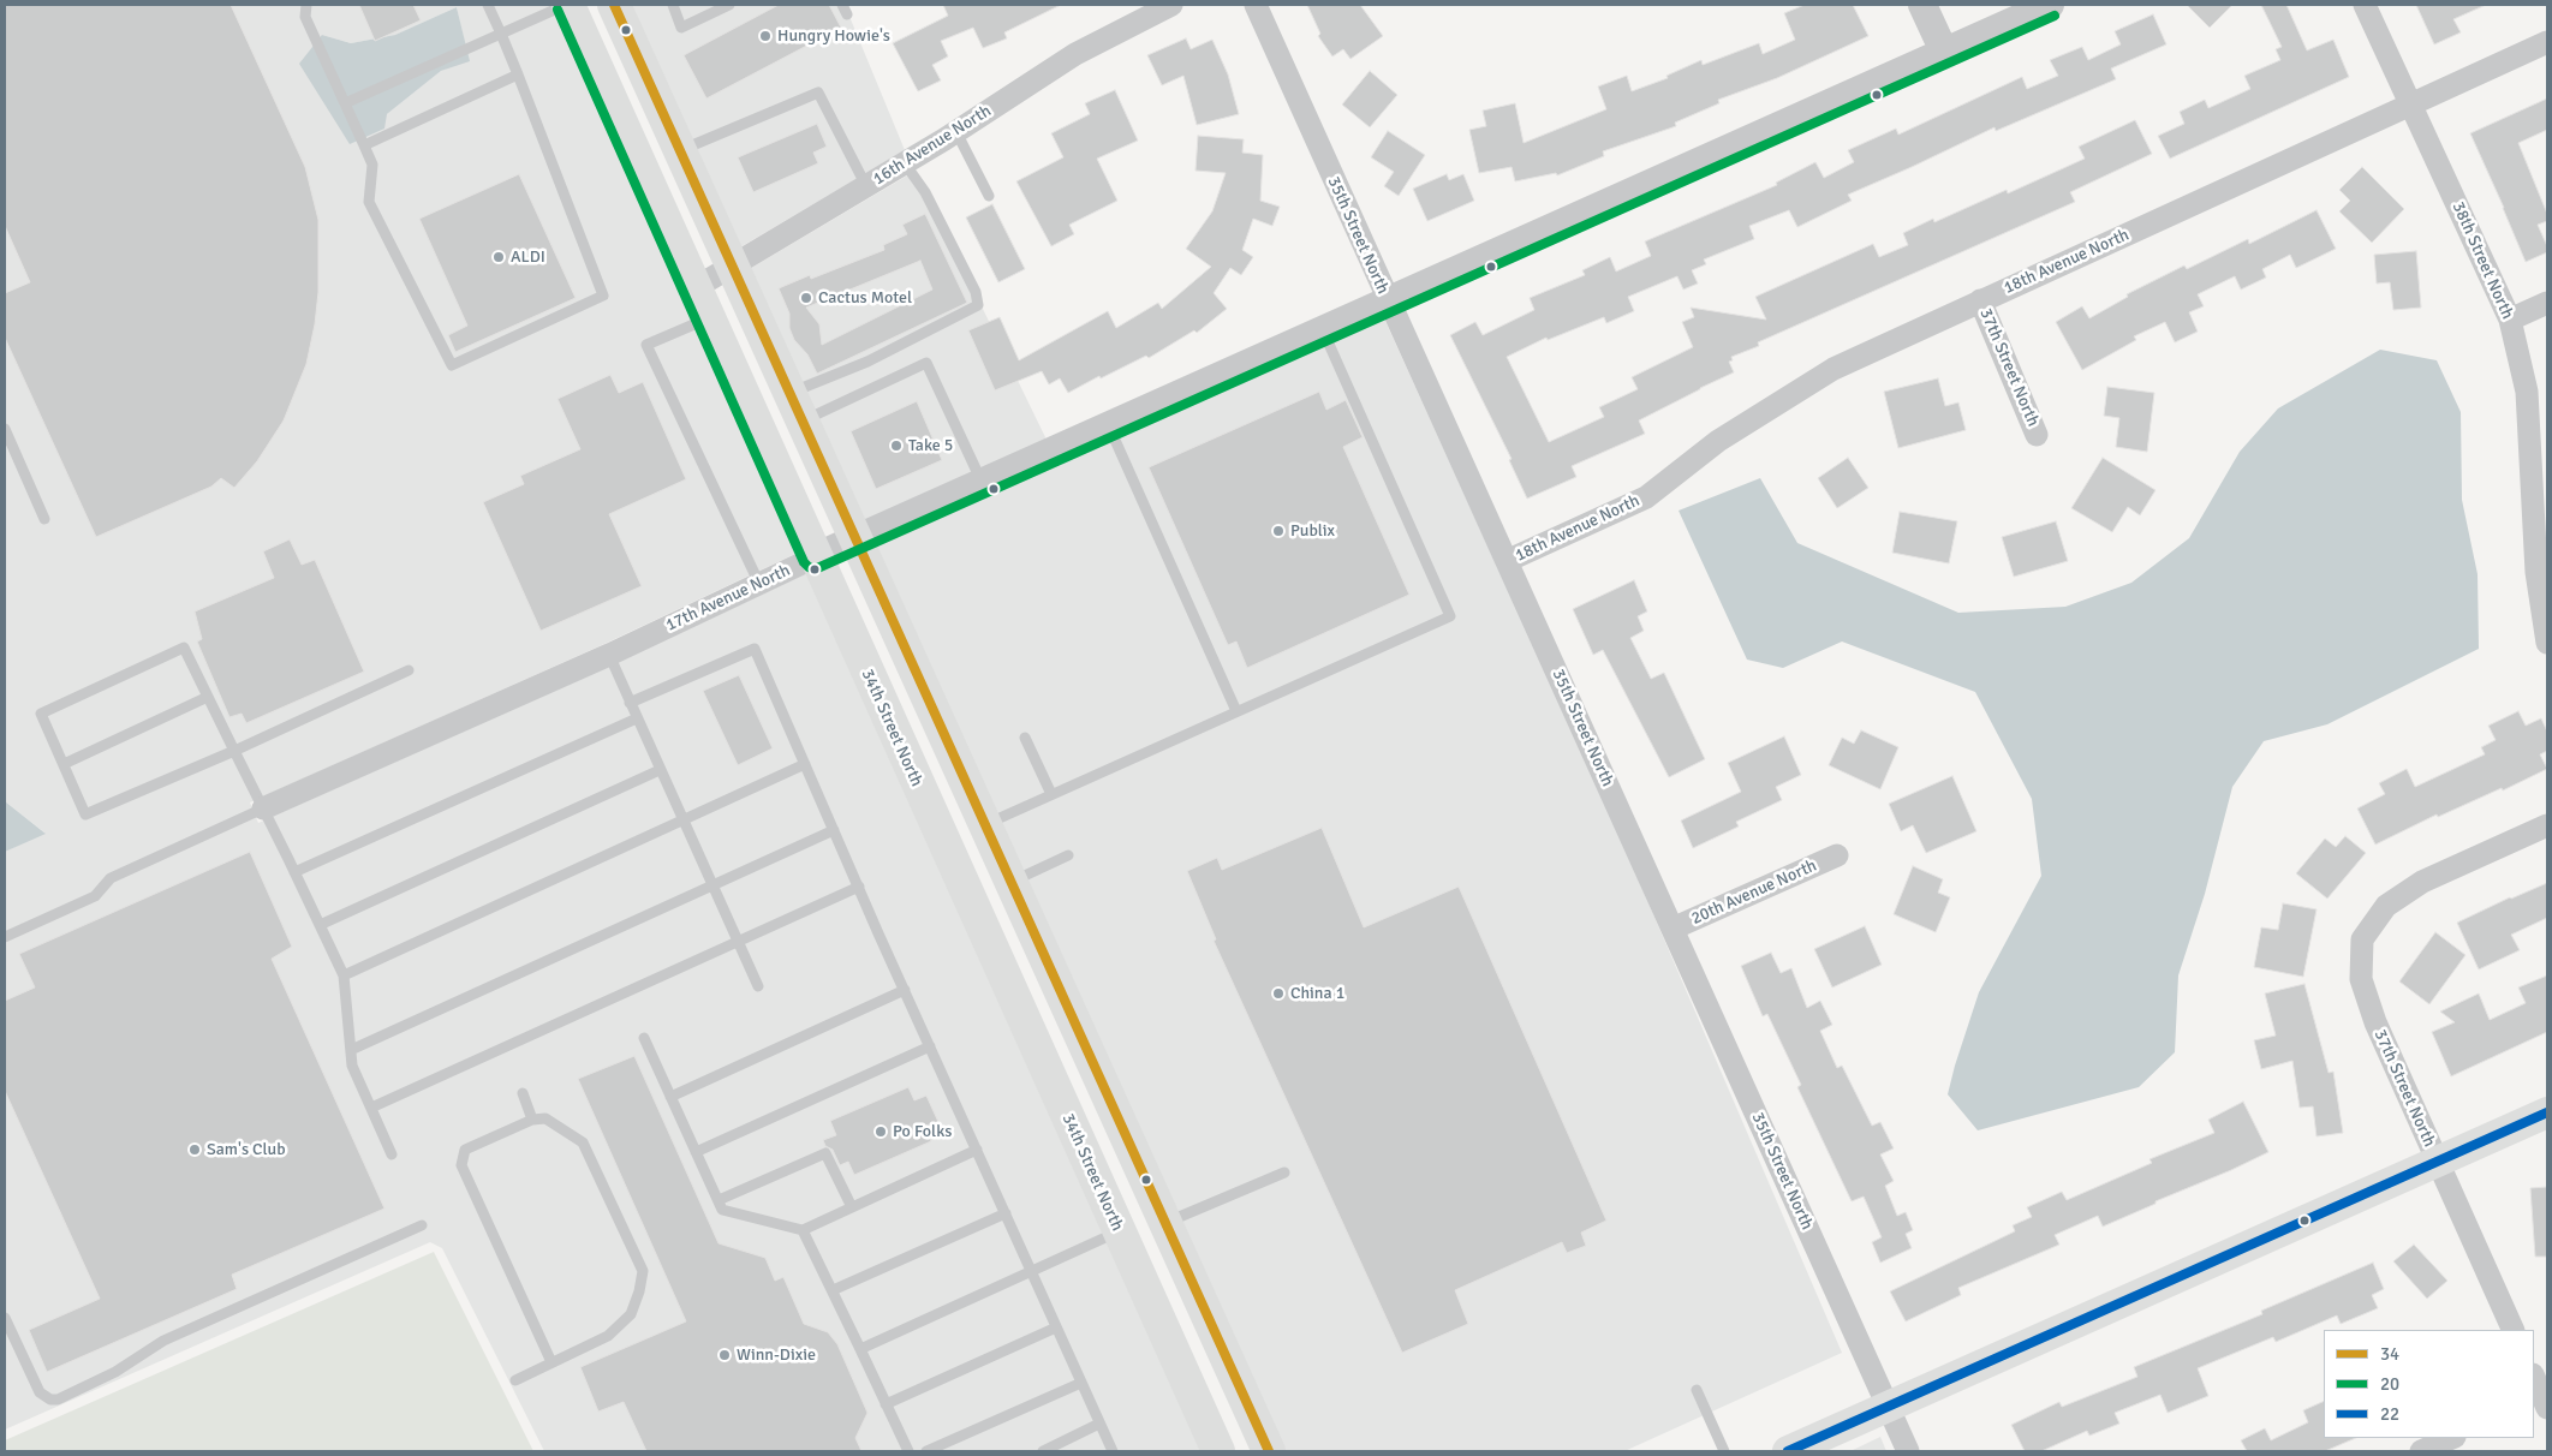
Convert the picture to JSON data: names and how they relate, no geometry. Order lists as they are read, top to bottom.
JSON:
{
  "streets": {
    "highway": ["34th Street North"],
    "street": [
      "16th Avenue North",
      "35th Street North",
      "38th Street North",
      "18th Avenue North",
      "37th Street North",
      "17th Avenue North",
      "20th Avenue North"
    ]
  },
  "crossings": [
    ["16th Avenue North", "34th Street North"],
    ["35th Street North", "18th Avenue North"],
    ["35th Street North", "17th Avenue North"],
    ["35th Street North", "20th Avenue North"],
    ["38th Street North", "18th Avenue North"],
    ["18th Avenue North", "37th Street North"],
    ["17th Avenue North", "34th Street North"]
  ],
  "places": [
    "Hungry Howie's",
    "ALDI",
    "Cactus Motel",
    "Take 5",
    "Publix",
    "China 1",
    "Po Folks",
    "Sam's Club",
    "Winn-Dixie"
  ],
  "lines": ["transit line 34", "transit line 20", "transit line 22"],
  "legend": ["34", "20", "22"]
}
